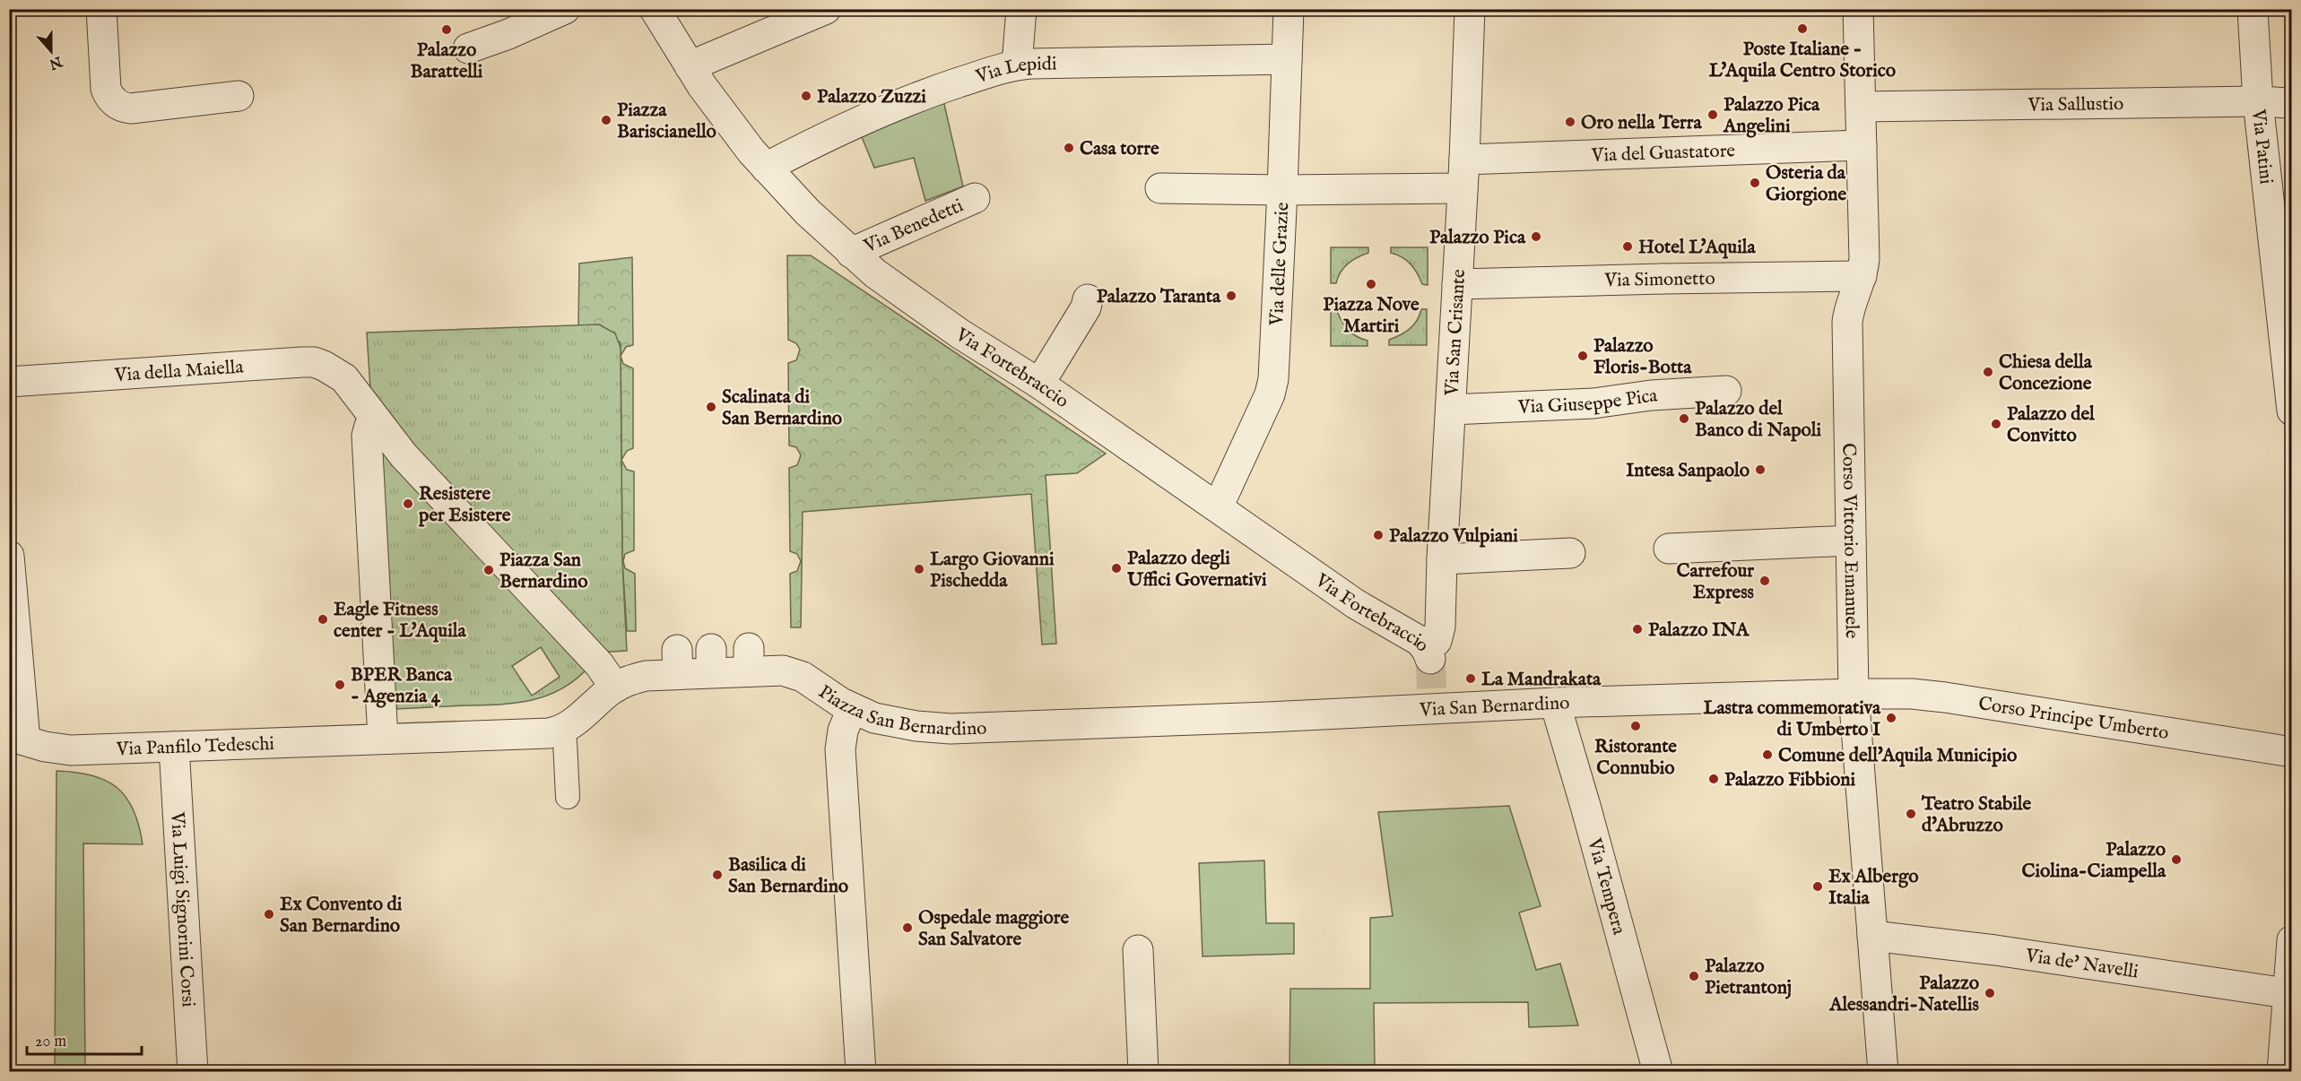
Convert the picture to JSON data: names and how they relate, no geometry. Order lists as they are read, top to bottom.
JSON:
{
  "streets": {
    "street": [
      "Via Lepidi",
      "Via Sallustio",
      "Via Patini",
      "Via del Guastatore",
      "Via Benedetti",
      "Via delle Grazie",
      "Via Simonetto",
      "Via San Crisante",
      "Via Fortebraccio",
      "Via della Maiella",
      "Via Giuseppe Pica",
      "Corso Vittorio Emanuele",
      "Piazza San Bernardino",
      "Via San Bernardino",
      "Corso Principe Umberto",
      "Via Panfilo Tedeschi",
      "Via Tempera",
      "Via Luigi Signorini Corsi",
      "Via de' Navelli"
    ]
  },
  "crossings": [
    ["Via Lepidi", "Via delle Grazie"],
    ["Via Lepidi", "Via Fortebraccio"],
    ["Via Sallustio", "Via Patini"],
    ["Via Sallustio", "Corso Vittorio Emanuele"],
    ["Via del Guastatore", "Via delle Grazie"],
    ["Via del Guastatore", "Via San Crisante"],
    ["Via del Guastatore", "Corso Vittorio Emanuele"],
    ["Via Benedetti", "Via Fortebraccio"],
    ["Via delle Grazie", "Via Fortebraccio"],
    ["Via Simonetto", "Via San Crisante"],
    ["Via Simonetto", "Corso Vittorio Emanuele"],
    ["Via San Crisante", "Via Fortebraccio"],
    ["Via San Crisante", "Via Giuseppe Pica"],
    ["Corso Vittorio Emanuele", "Via San Bernardino"],
    ["Corso Vittorio Emanuele", "Corso Principe Umberto"],
    ["Corso Vittorio Emanuele", "Via de' Navelli"],
    ["Piazza San Bernardino", "Via San Bernardino"],
    ["Piazza San Bernardino", "Via Panfilo Tedeschi"],
    ["Via San Bernardino", "Corso Principe Umberto"],
    ["Via San Bernardino", "Via Tempera"],
    ["Via Panfilo Tedeschi", "Via Luigi Signorini Corsi"]
  ],
  "places": [
    "Poste Italiane - L'Aquila Centro Storico",
    "Palazzo Barattelli",
    "Palazzo Zuzzi",
    "Palazzo Pica Angelini",
    "Piazza Bariscianello",
    "Oro nella Terra",
    "Casa torre",
    "Osteria da Giorgione",
    "Palazzo Pica",
    "Hotel L'Aquila",
    "Piazza Nove Martiri",
    "Palazzo Taranta",
    "Palazzo Floris-Botta",
    "Chiesa della Concezione",
    "Scalinata di San Bernardino",
    "Palazzo del Banco di Napoli",
    "Palazzo del Convitto",
    "Intesa Sanpaolo",
    "Resistere per Esistere",
    "Palazzo Vulpiani",
    "Palazzo degli Uffici Governativi",
    "Largo Giovanni Pischedda",
    "Piazza San Bernardino",
    "Carrefour Express",
    "Eagle Fitness center - L'Aquila",
    "Palazzo INA",
    "La Mandrakata",
    "BPER Banca - Agenzia 4",
    "Lastra commemorativa di Umberto I",
    "Ristorante Connubio",
    "Comune dell'Aquila Municipio",
    "Palazzo Fibbioni",
    "Teatro Stabile d'Abruzzo",
    "Palazzo Ciolina-Ciampella",
    "Basilica di San Bernardino",
    "Ex Albergo Italia",
    "Ex Convento di San Bernardino",
    "Ospedale maggiore San Salvatore",
    "Palazzo Pietrantonj",
    "Palazzo Alessandri-Natellis"
  ],
  "scale_bar": "20 m",
  "north": "bottom"
}
